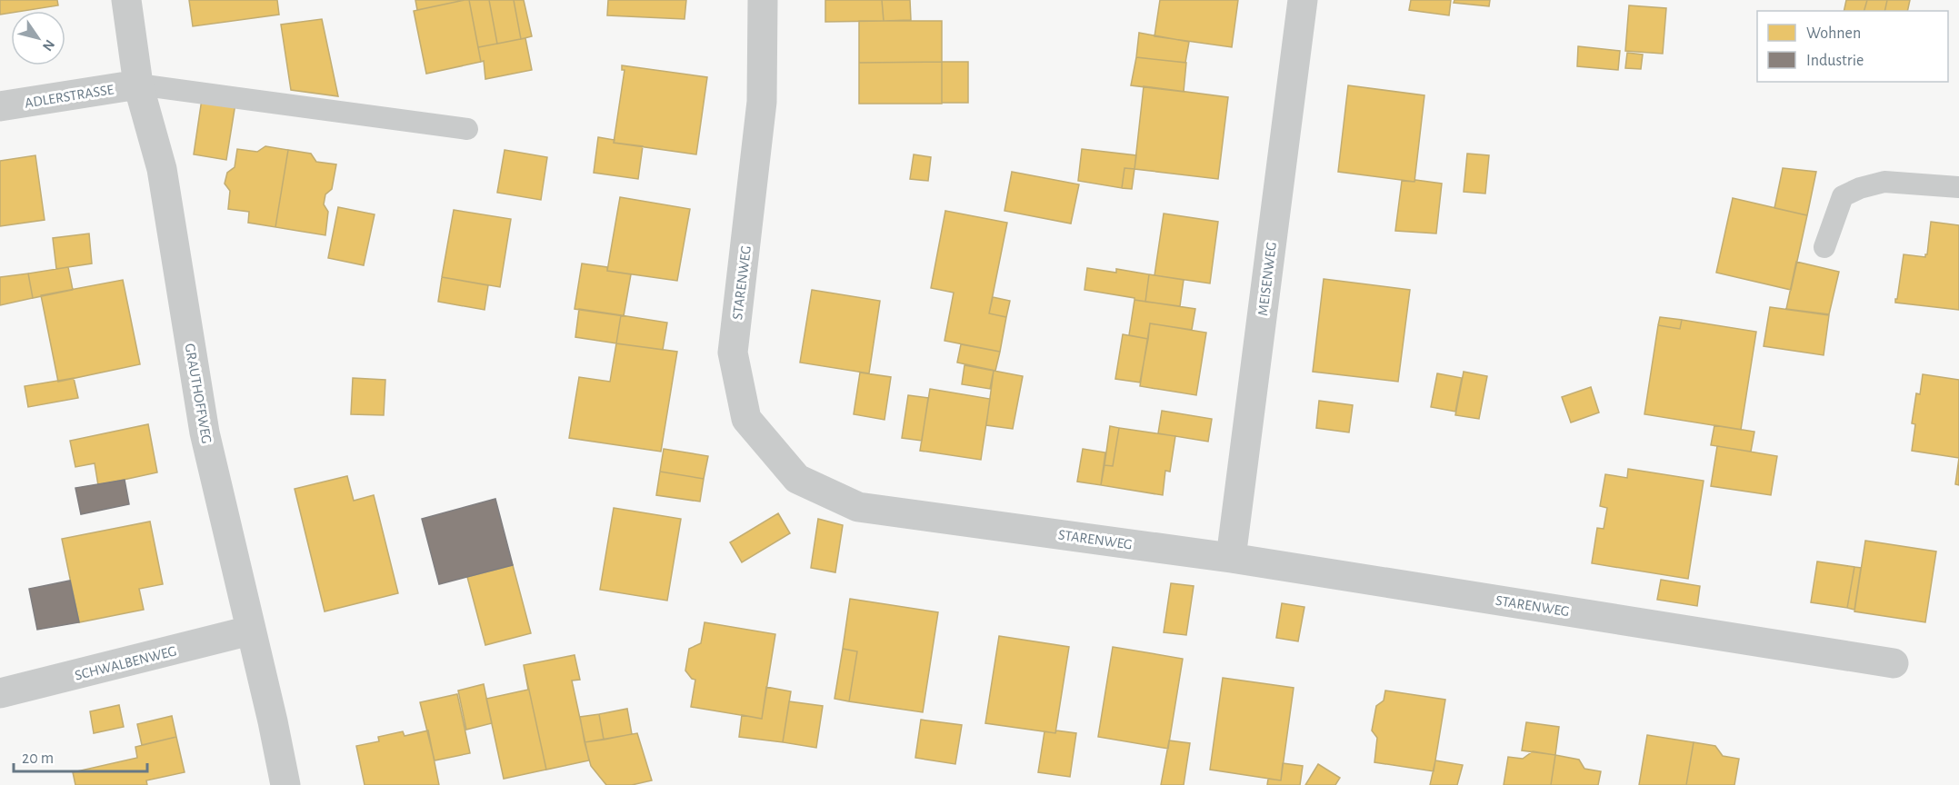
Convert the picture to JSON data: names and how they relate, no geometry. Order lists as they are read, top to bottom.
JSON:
{
  "streets": {
    "street": [
      "ADLERSTRASSE",
      "MEISENWEG",
      "STARENWEG",
      "GRAUTHOFFWEG",
      "SCHWALBENWEG"
    ]
  },
  "crossings": [
    ["ADLERSTRASSE", "GRAUTHOFFWEG"],
    ["MEISENWEG", "STARENWEG"],
    ["GRAUTHOFFWEG", "SCHWALBENWEG"]
  ],
  "legend": ["Wohnen", "Industrie"],
  "scale_bar": "20 m",
  "north": "bottom right"
}
